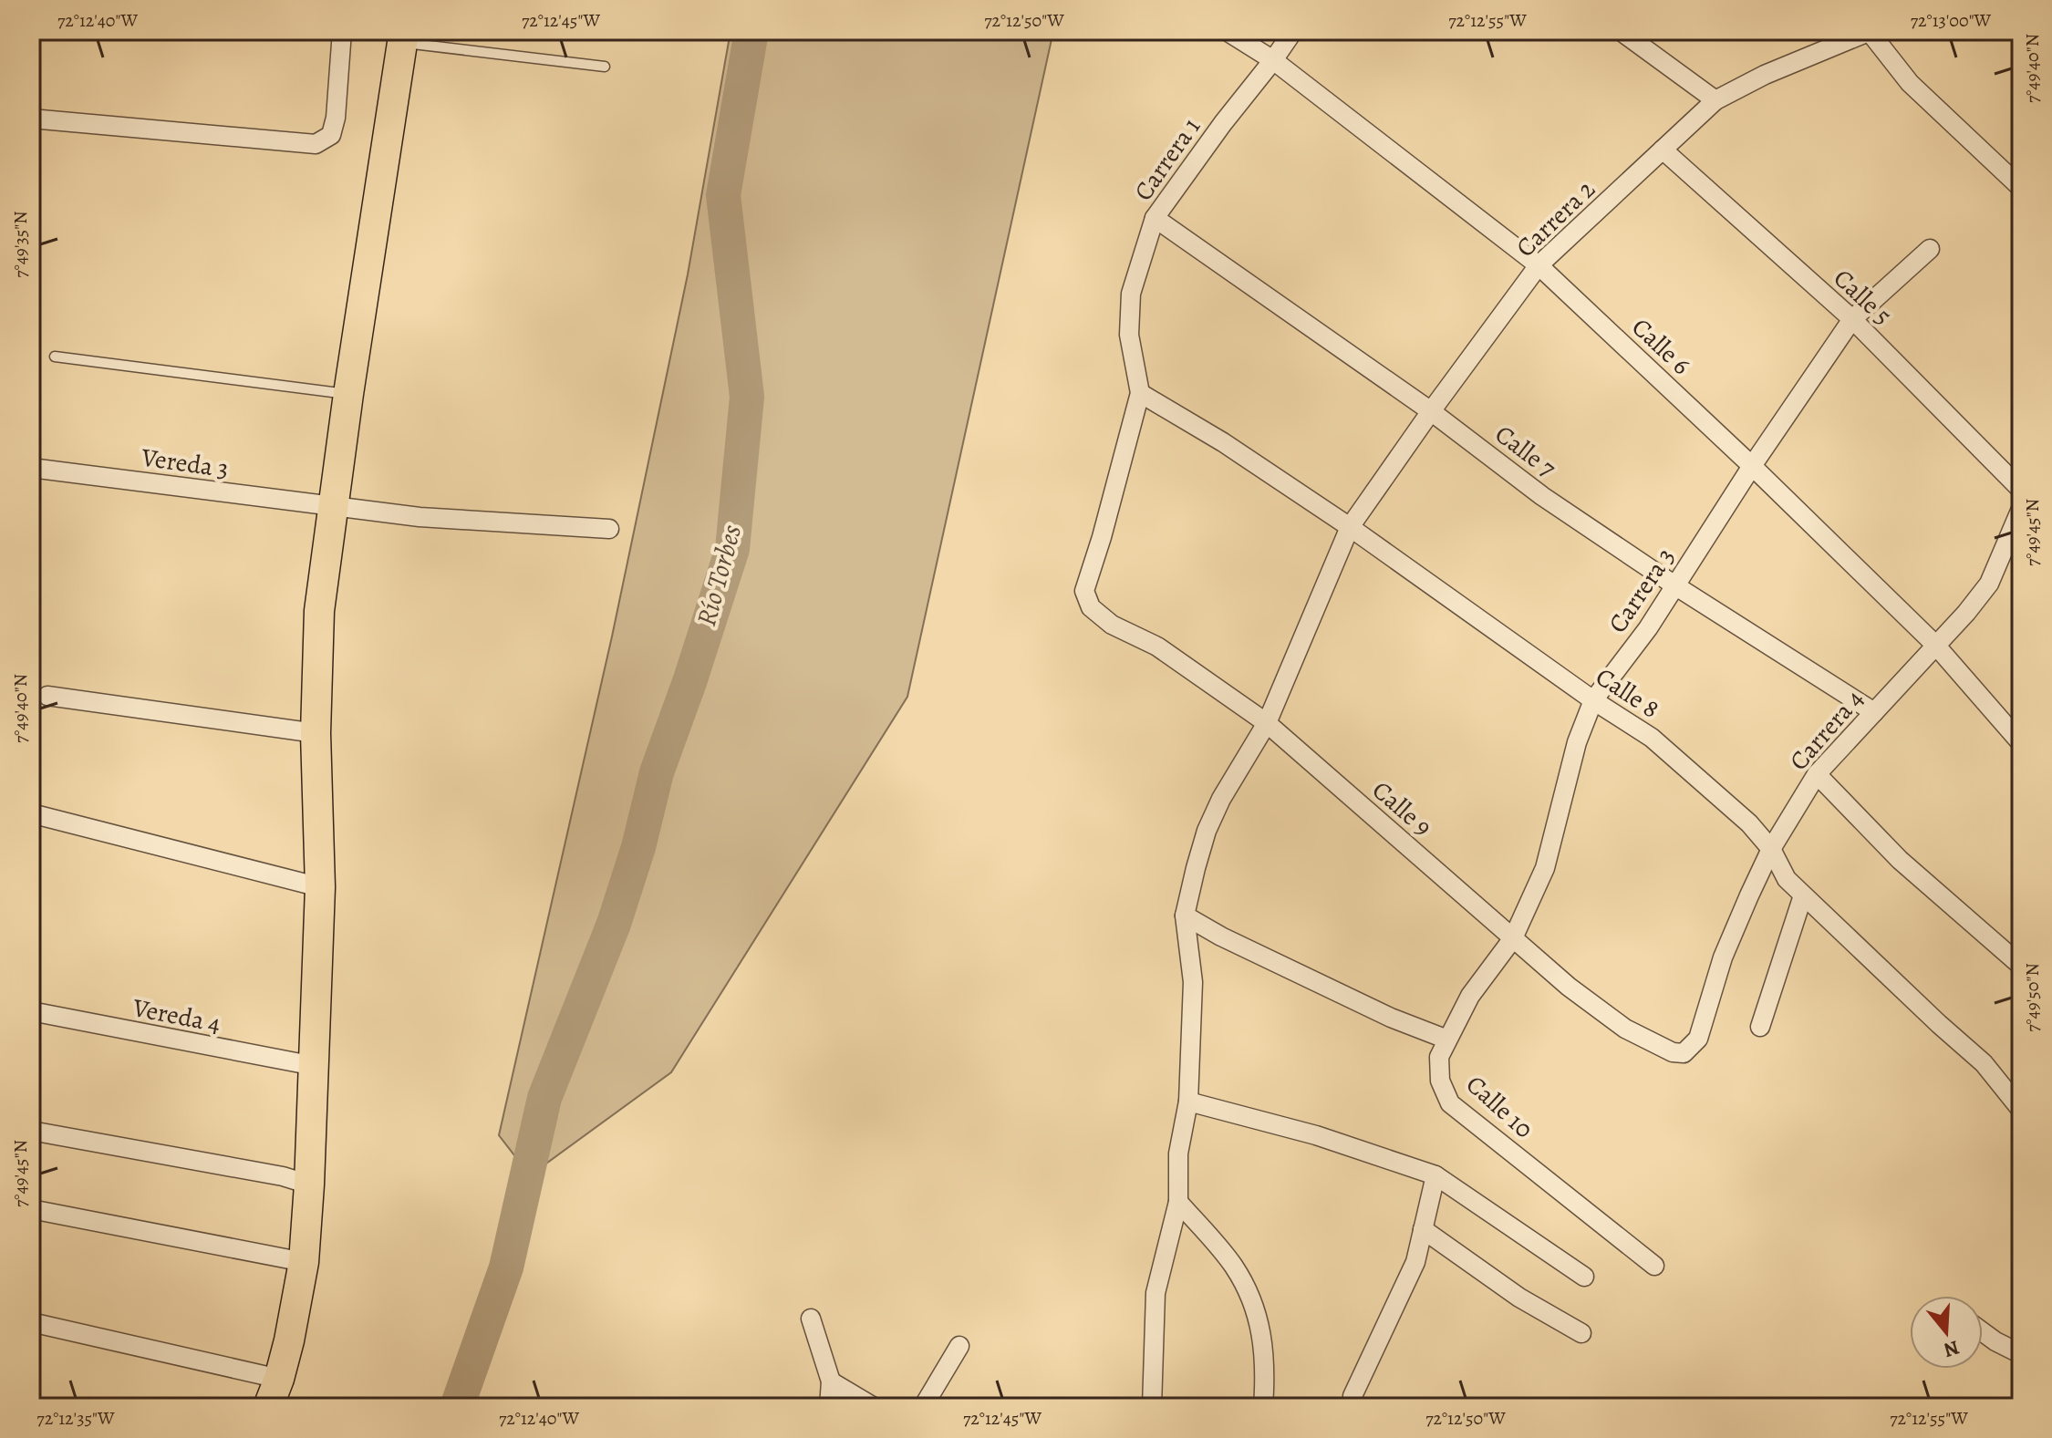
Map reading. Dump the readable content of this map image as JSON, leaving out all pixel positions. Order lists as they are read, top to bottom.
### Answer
{
  "streets": {
    "street": [
      "Carrera 1",
      "Carrera 2",
      "Calle 5",
      "Calle 6",
      "Calle 7",
      "Vereda 3",
      "Carrera 3",
      "Calle 8",
      "Carrera 4",
      "Calle 9",
      "Vereda 4",
      "Calle 10"
    ]
  },
  "crossings": [
    ["Carrera 1", "Calle 6"],
    ["Carrera 1", "Calle 7"],
    ["Carrera 1", "Calle 8"],
    ["Carrera 1", "Calle 9"],
    ["Carrera 2", "Calle 5"],
    ["Carrera 2", "Calle 6"],
    ["Carrera 2", "Calle 7"],
    ["Carrera 2", "Calle 8"],
    ["Carrera 2", "Calle 9"],
    ["Calle 5", "Carrera 3"],
    ["Calle 6", "Carrera 3"],
    ["Calle 6", "Carrera 4"],
    ["Calle 7", "Carrera 3"],
    ["Calle 7", "Carrera 4"],
    ["Carrera 3", "Calle 8"],
    ["Carrera 3", "Calle 9"],
    ["Carrera 3", "Calle 10"],
    ["Calle 8", "Carrera 4"],
    ["Carrera 4", "Calle 9"]
  ],
  "water": ["Río Torbes"],
  "north": "bottom",
  "coordinates": [
    "72°12'40\"W",
    "72°12'45\"W",
    "72°12'50\"W",
    "72°12'55\"W",
    "72°13'00\"W",
    "7°49'40\"N",
    "7°49'35\"N",
    "7°49'45\"N",
    "7°49'50\"N",
    "72°12'35\"W"
  ]
}
